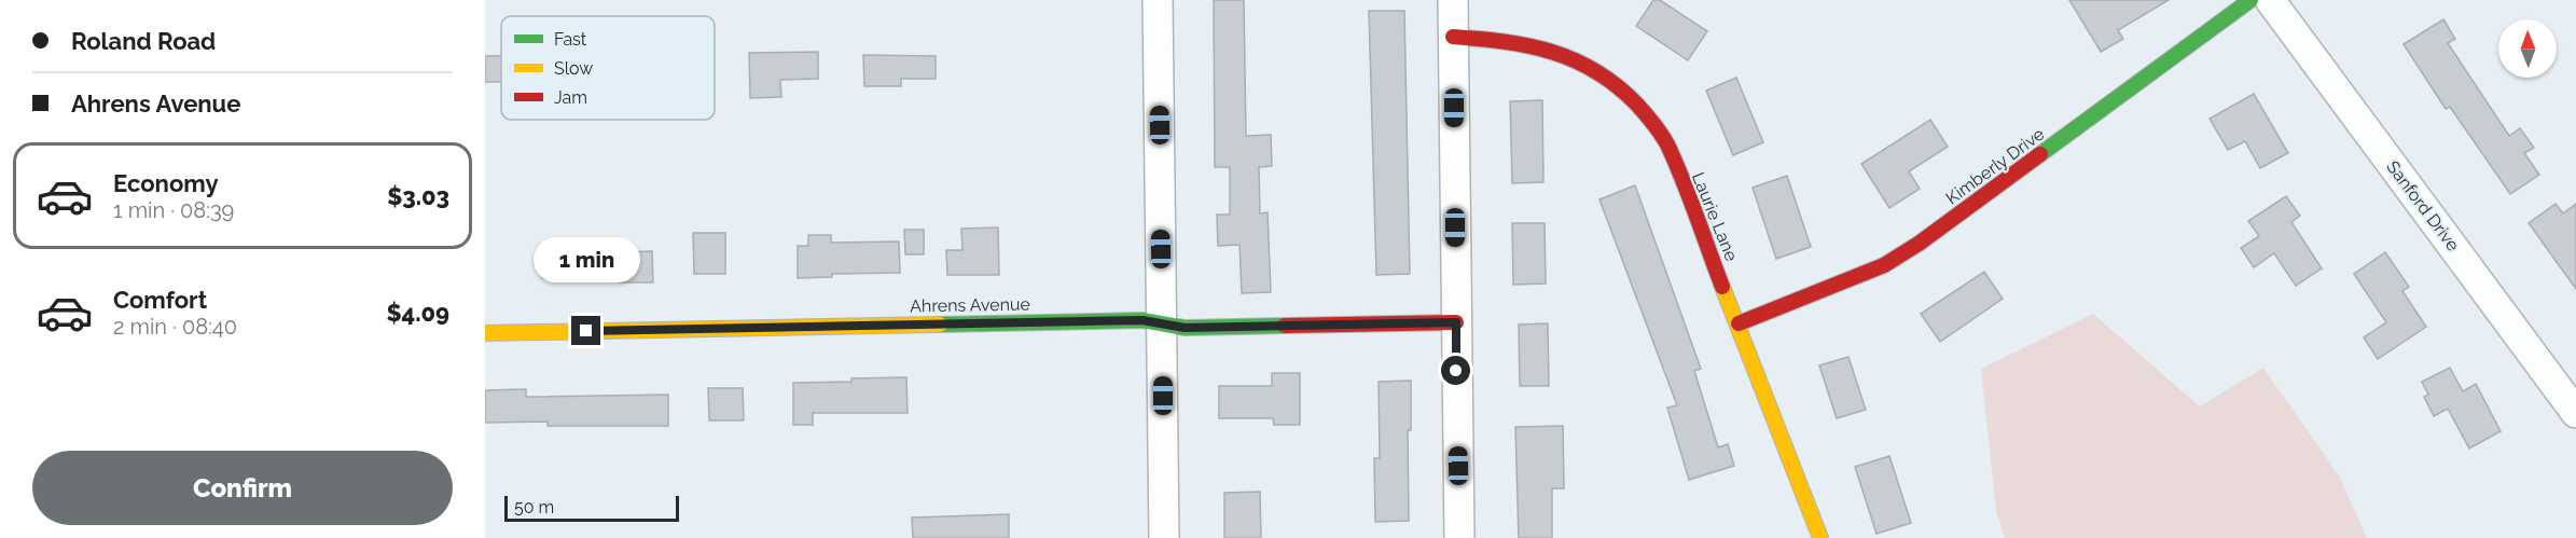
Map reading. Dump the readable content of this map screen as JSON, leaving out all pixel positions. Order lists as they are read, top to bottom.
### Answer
{
  "streets": {
    "street": [
      "Kimberly Drive",
      "Sanford Drive",
      "Laurie Lane",
      "Ahrens Avenue"
    ]
  },
  "crossings": [
    ["Kimberly Drive", "Laurie Lane"]
  ],
  "legend": ["Fast", "Slow", "Jam"],
  "scale_bar": "50 m",
  "north": "top",
  "page": {
    "banner": ["Roland Road", "Ahrens Avenue"],
    "list": [
      {
        "name": "Economy",
        "note": "1 min · 08:39",
        "value": "$3.03"
      },
      {
        "name": "Comfort",
        "note": "2 min · 08:40",
        "value": "$4.09"
      }
    ],
    "bubble": "1 min",
    "buttons": "Confirm",
    "scale": "50 m"
  }
}
